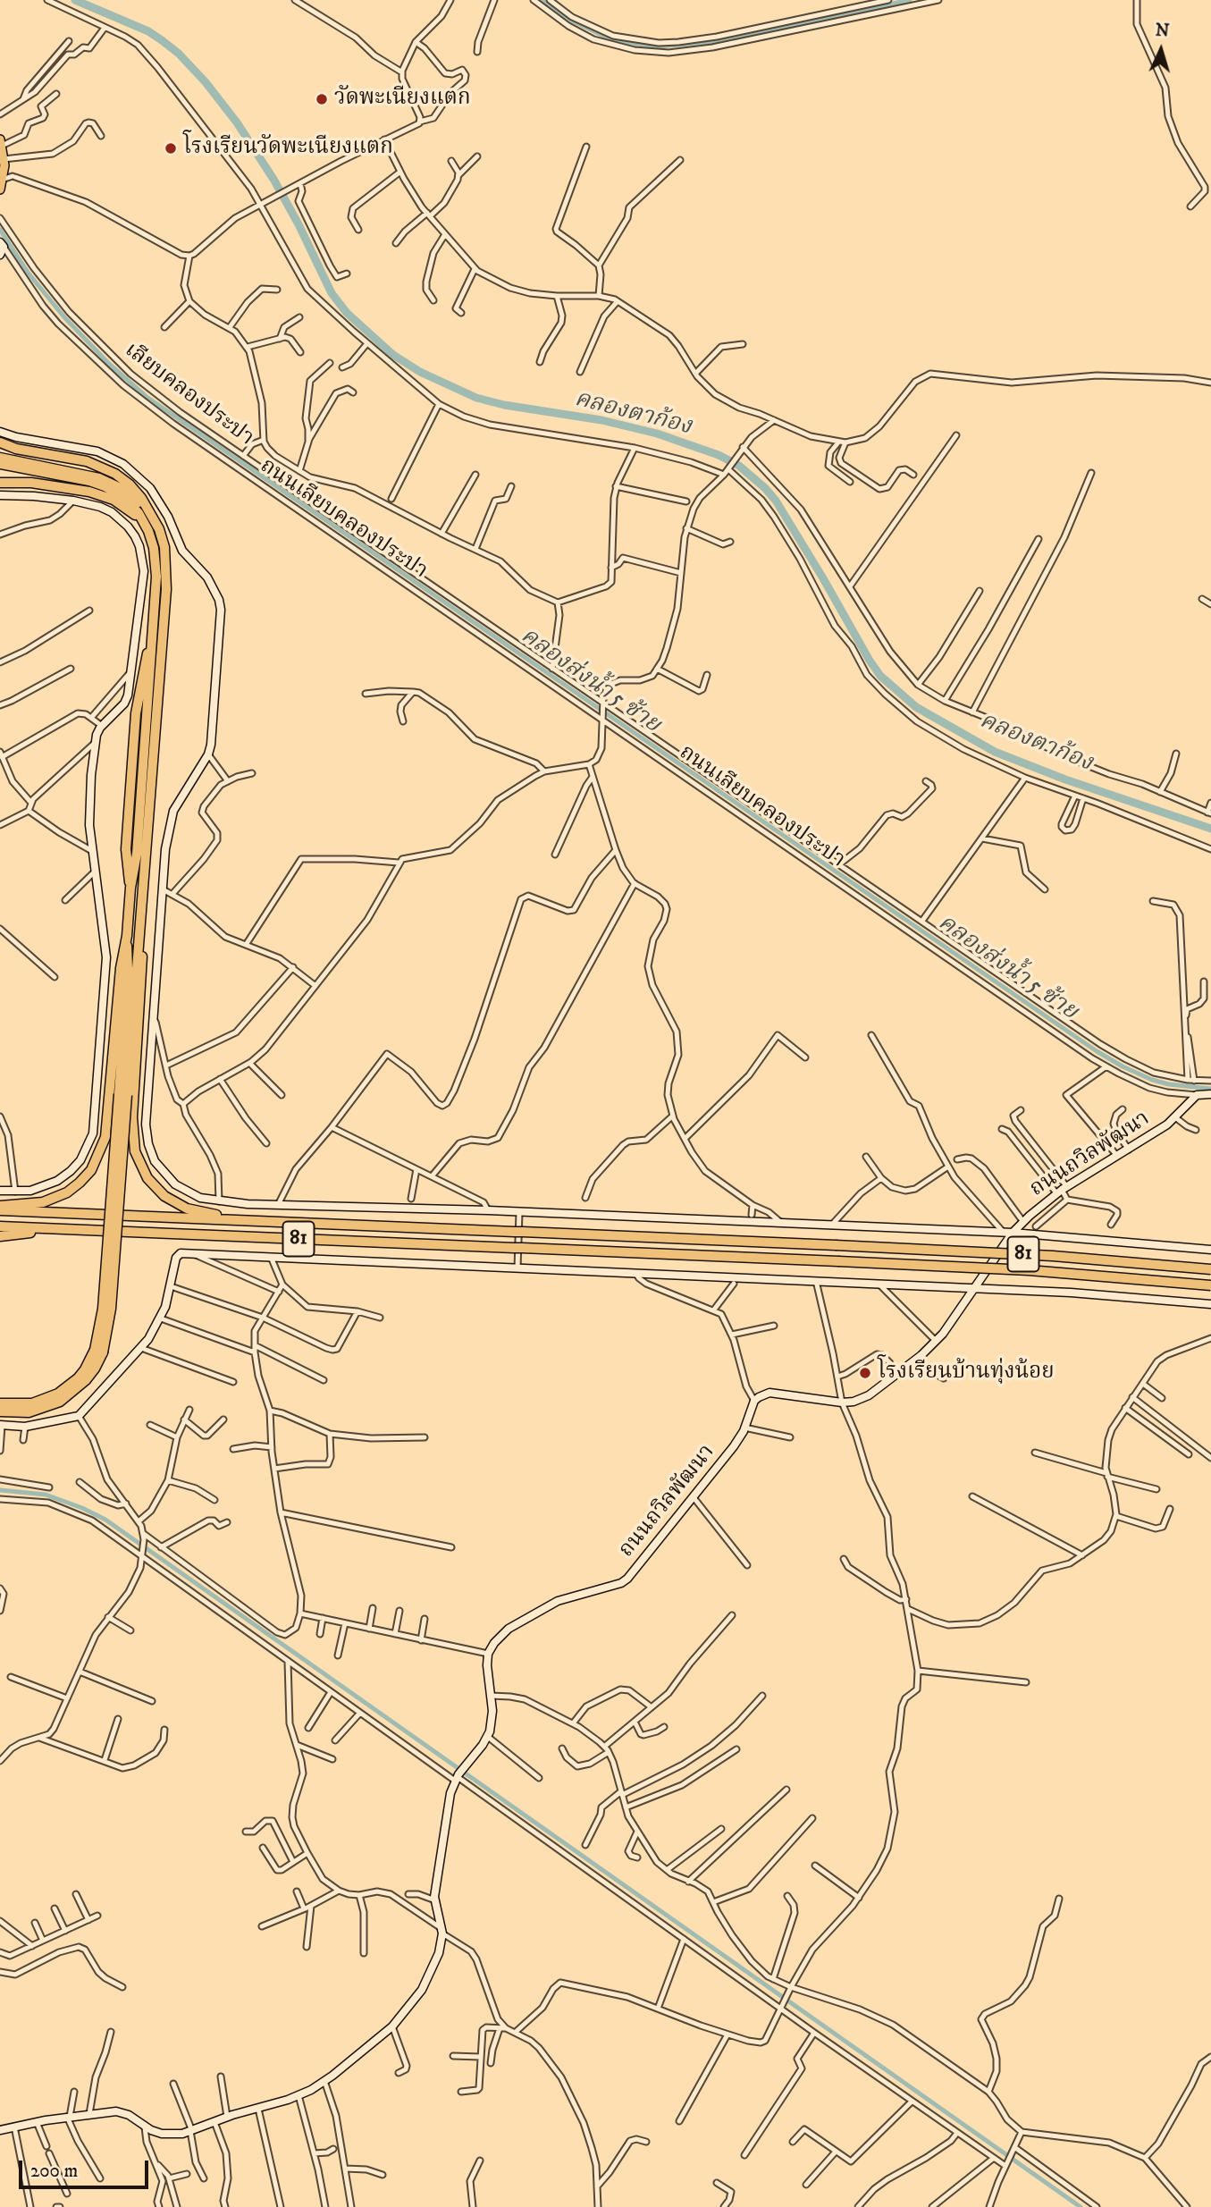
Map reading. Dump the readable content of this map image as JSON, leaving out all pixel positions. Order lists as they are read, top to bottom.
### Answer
{
  "streets": {
    "highway": ["81"],
    "main road": ["ถนนเลียบคลองประปา", "ถนนถวิลพัฒนา"],
    "street": ["เลียบคลองประปา"]
  },
  "crossings": [
    ["ถนนเลียบคลองประปา", "ถนนถวิลพัฒนา"]
  ],
  "water": ["คลองตาก้อง", "คลองส่งน้ำ 5 ซ้าย"],
  "places": ["วัดพะเนียงแตก", "โรงเรียนวัดพะเนียงแตก", "โรงเรียนบ้านทุ่งน้อย"],
  "scale_bar": "200 m",
  "north": "top"
}
